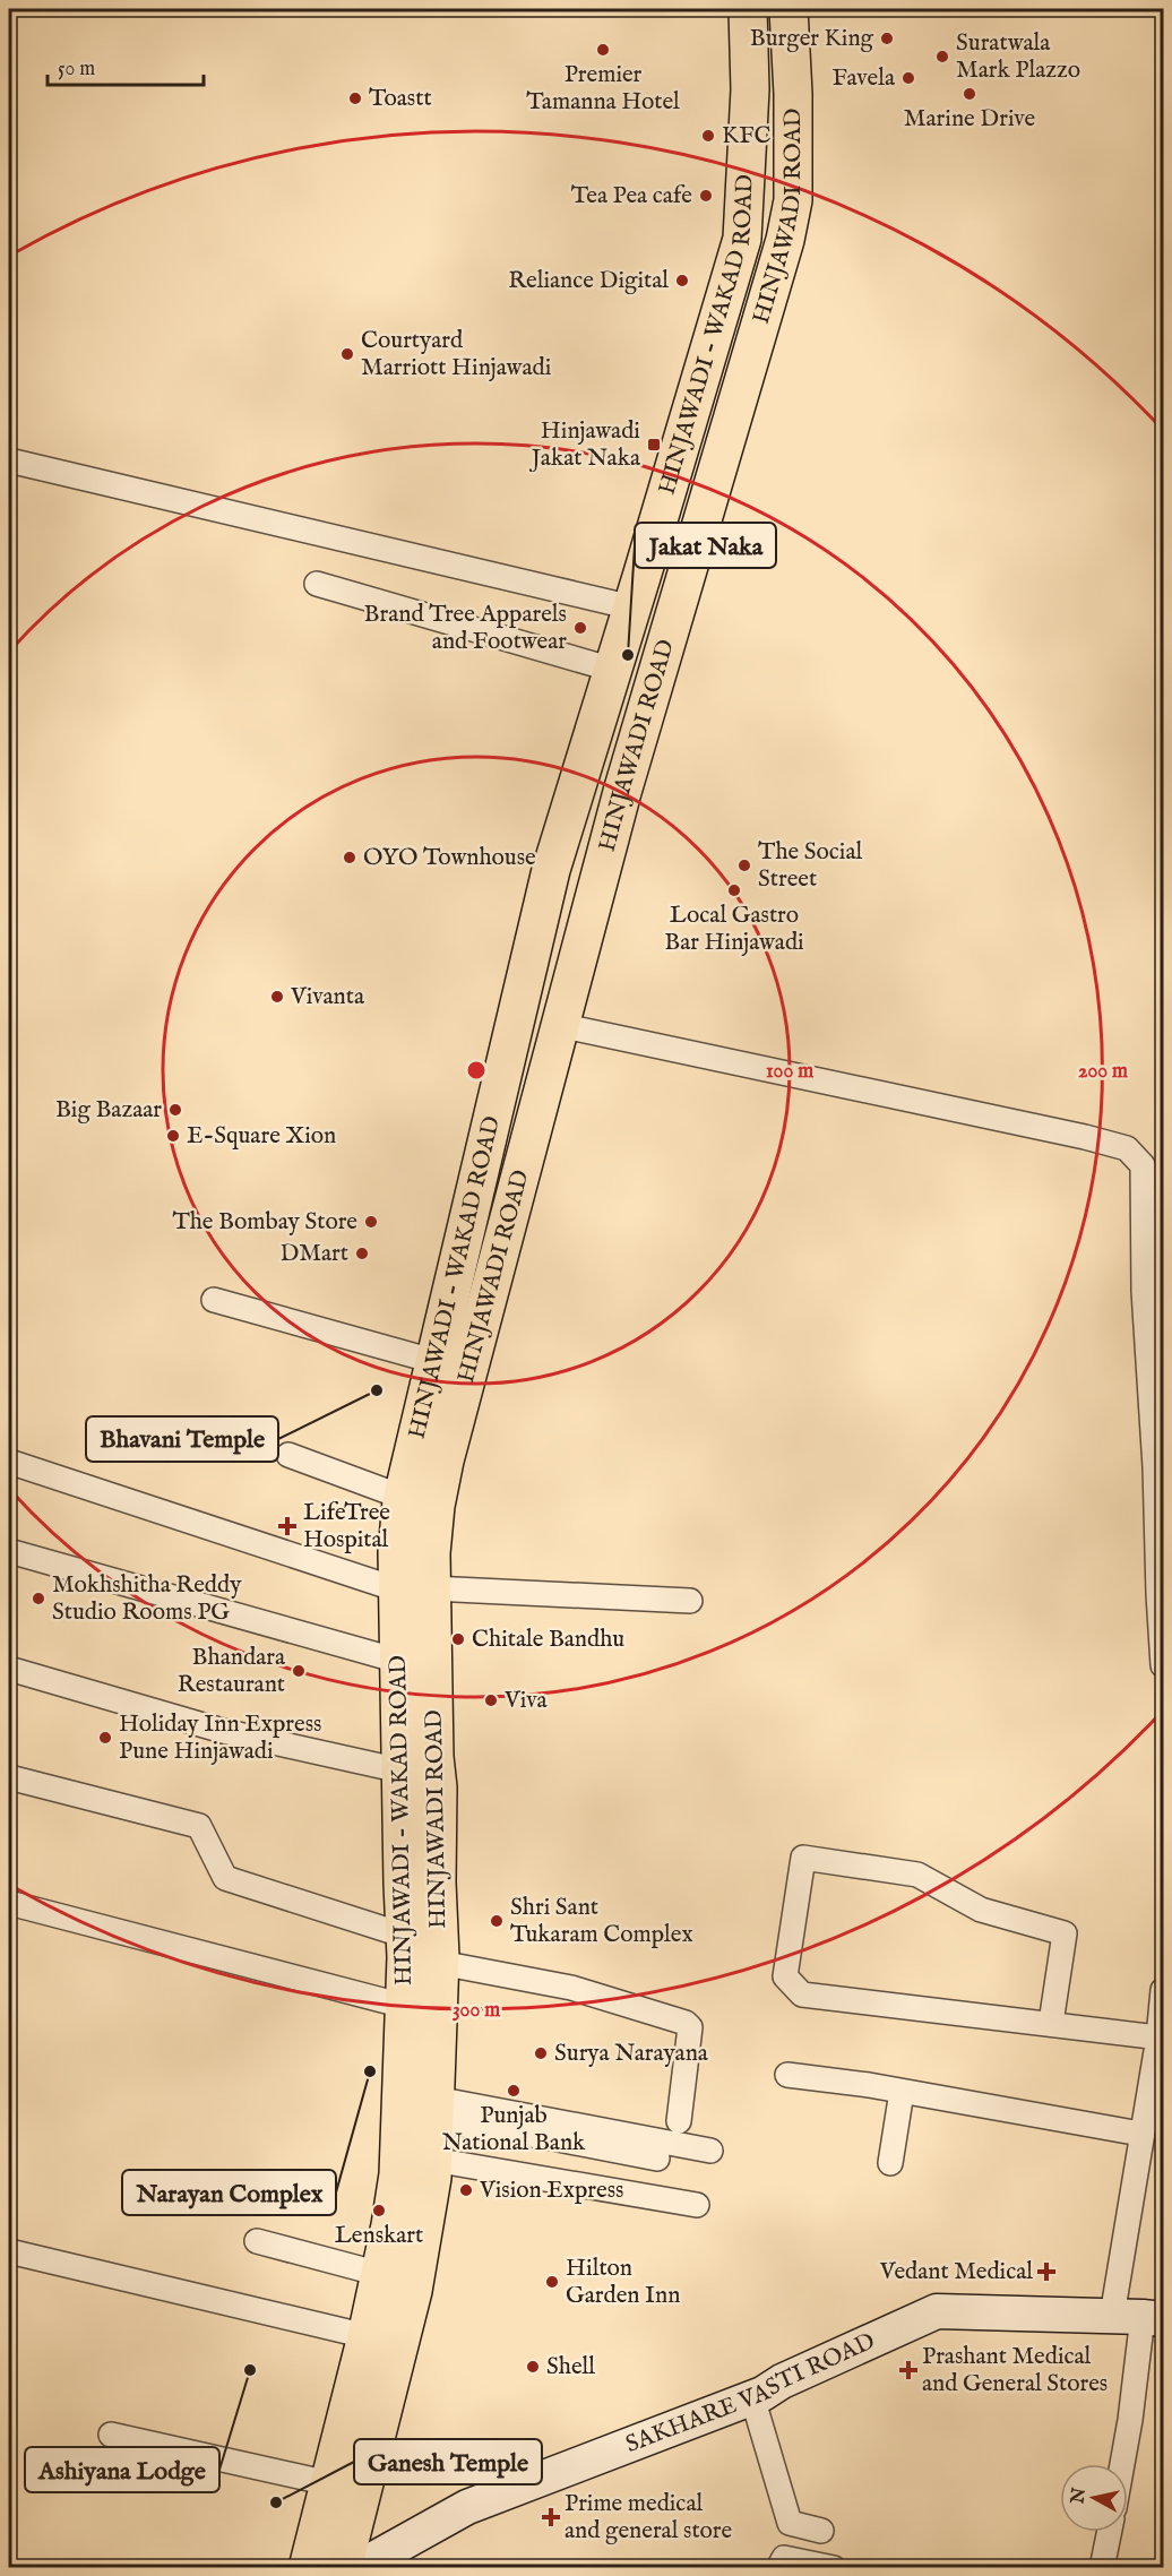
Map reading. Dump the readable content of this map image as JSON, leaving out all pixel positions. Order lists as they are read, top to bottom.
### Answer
{
  "streets": {
    "main road": ["HINJAWADI ROAD", "HINJAWADI - WAKAD ROAD"],
    "street": ["SAKHARE VASTI ROAD"]
  },
  "crossings": [
    ["HINJAWADI ROAD", "HINJAWADI - WAKAD ROAD"]
  ],
  "places": {
    "other": [
      "Burger King",
      "Premier Tamanna Hotel",
      "Suratwala Mark Plazzo",
      "Favela",
      "Marine Drive",
      "Toastt",
      "KFC",
      "Tea Pea cafe",
      "Reliance Digital",
      "Courtyard Marriott Hinjawadi",
      "Brand Tree Apparels and Footwear",
      "Jakat Naka",
      "OYO Townhouse",
      "The Social Street",
      "Local Gastro Bar Hinjawadi",
      "Vivanta",
      "Big Bazaar",
      "E-Square Xion",
      "The Bombay Store",
      "DMart",
      "Bhavani Temple",
      "Mokhshitha Reddy Studio Rooms PG",
      "Chitale Bandhu",
      "Bhandara Restaurant",
      "Viva",
      "Holiday Inn Express Pune Hinjawadi",
      "Shri Sant Tukaram Complex",
      "Surya Narayana",
      "Narayan Complex",
      "Punjab National Bank",
      "Vision Express",
      "Lenskart",
      "Hilton Garden Inn",
      "Shell",
      "Ashiyana Lodge",
      "Ganesh Temple"
    ],
    "transit": ["Hinjawadi Jakat Naka"],
    "health": [
      "LifeTree Hospital",
      "Vedant Medical",
      "Prashant Medical and General Stores",
      "Prime medical and general store"
    ]
  },
  "scale_bar": "50 m",
  "north": "left",
  "rings": ["100 m", "200 m", "300 m"]
}
